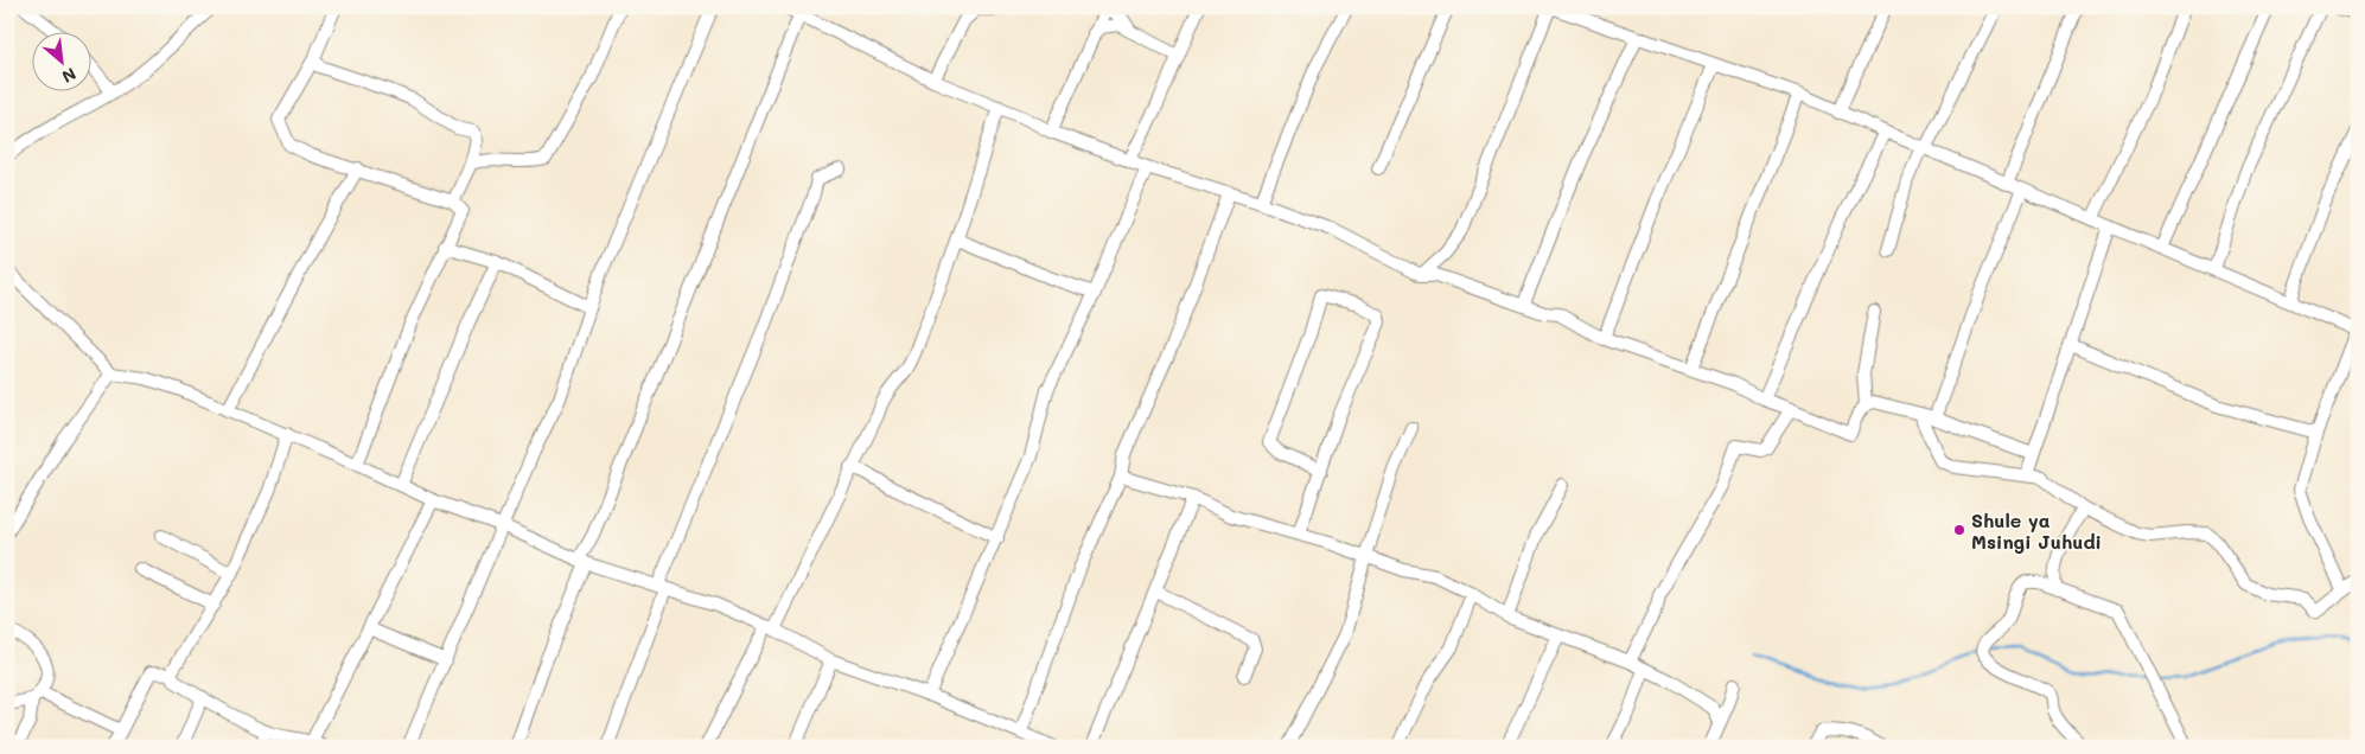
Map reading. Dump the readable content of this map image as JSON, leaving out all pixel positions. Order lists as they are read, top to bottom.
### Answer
{
  "places": ["Shule ya Msingi Juhudi"],
  "north": "bottom right"
}
